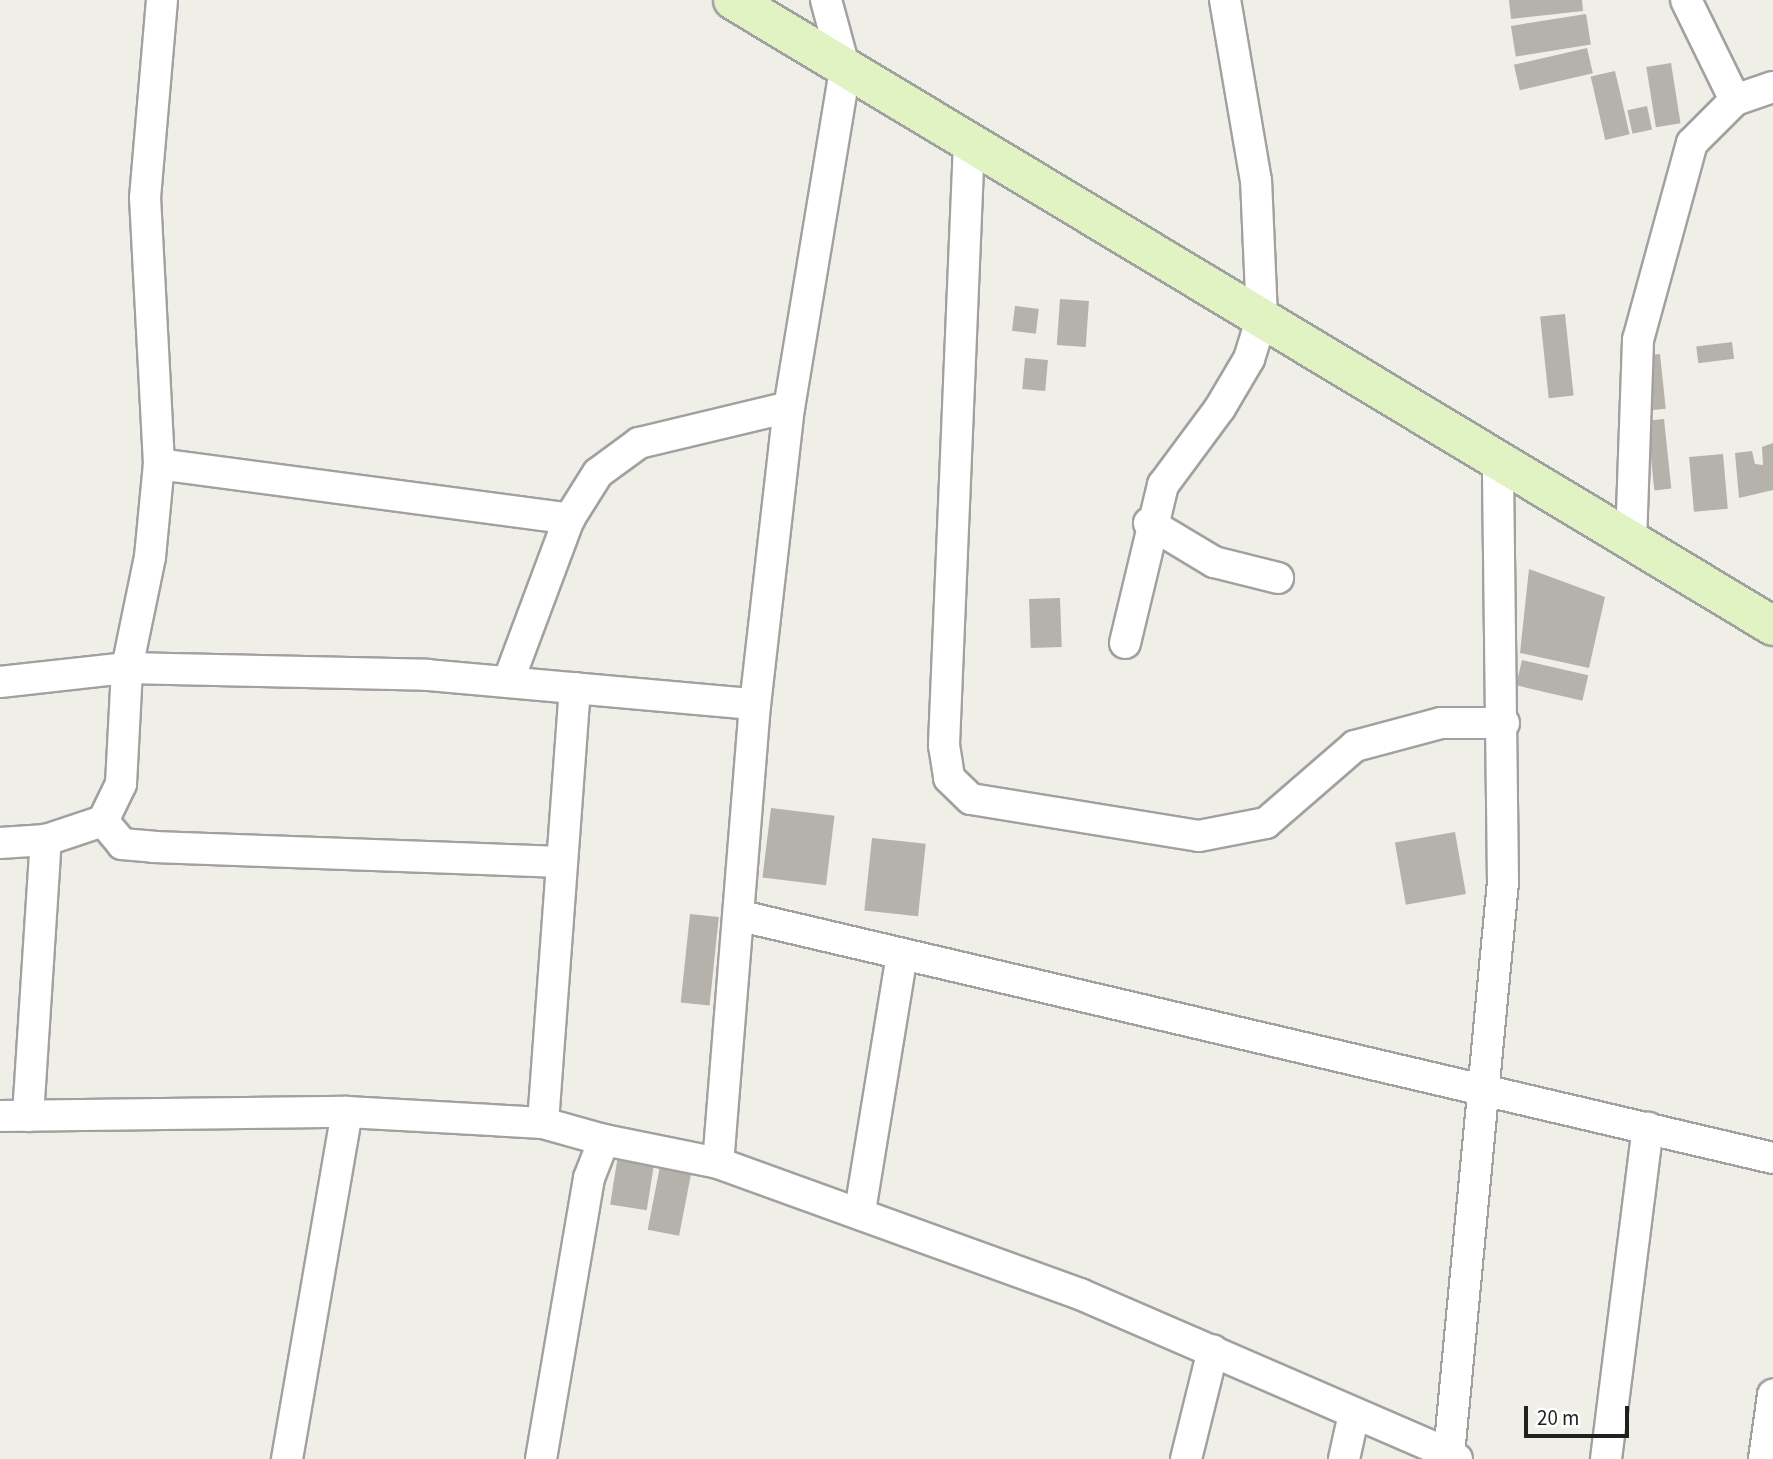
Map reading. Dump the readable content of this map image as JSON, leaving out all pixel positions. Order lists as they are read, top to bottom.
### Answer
{
  "scale_bar": "20 m"
}
